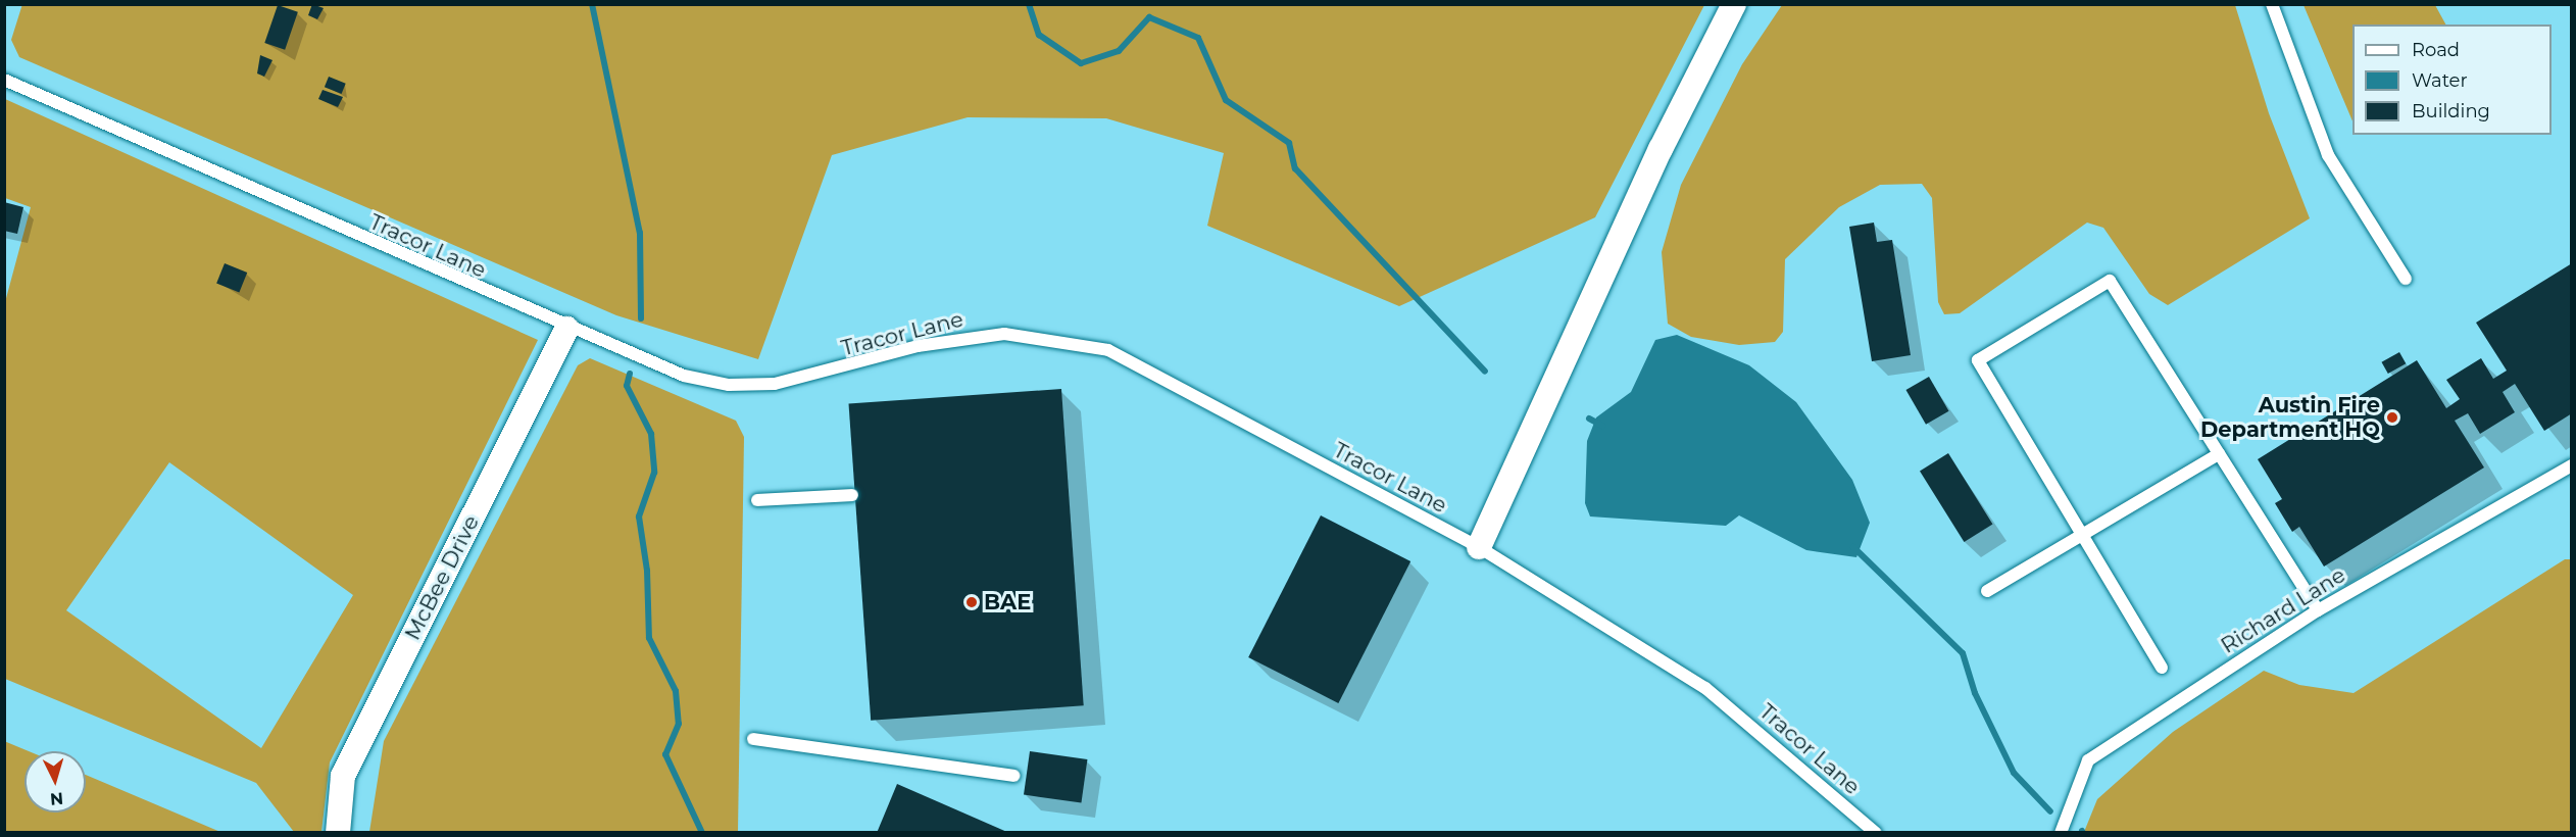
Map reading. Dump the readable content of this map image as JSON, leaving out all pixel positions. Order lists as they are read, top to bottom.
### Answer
{
  "streets": {
    "street": ["McBee Drive"],
    "lane": ["Tracor Lane", "Richard Lane"]
  },
  "crossings": [
    ["Tracor Lane", "McBee Drive"]
  ],
  "places": ["Austin Fire Department HQ", "BAE"],
  "legend": ["Road", "Water", "Building"],
  "north": "bottom"
}
